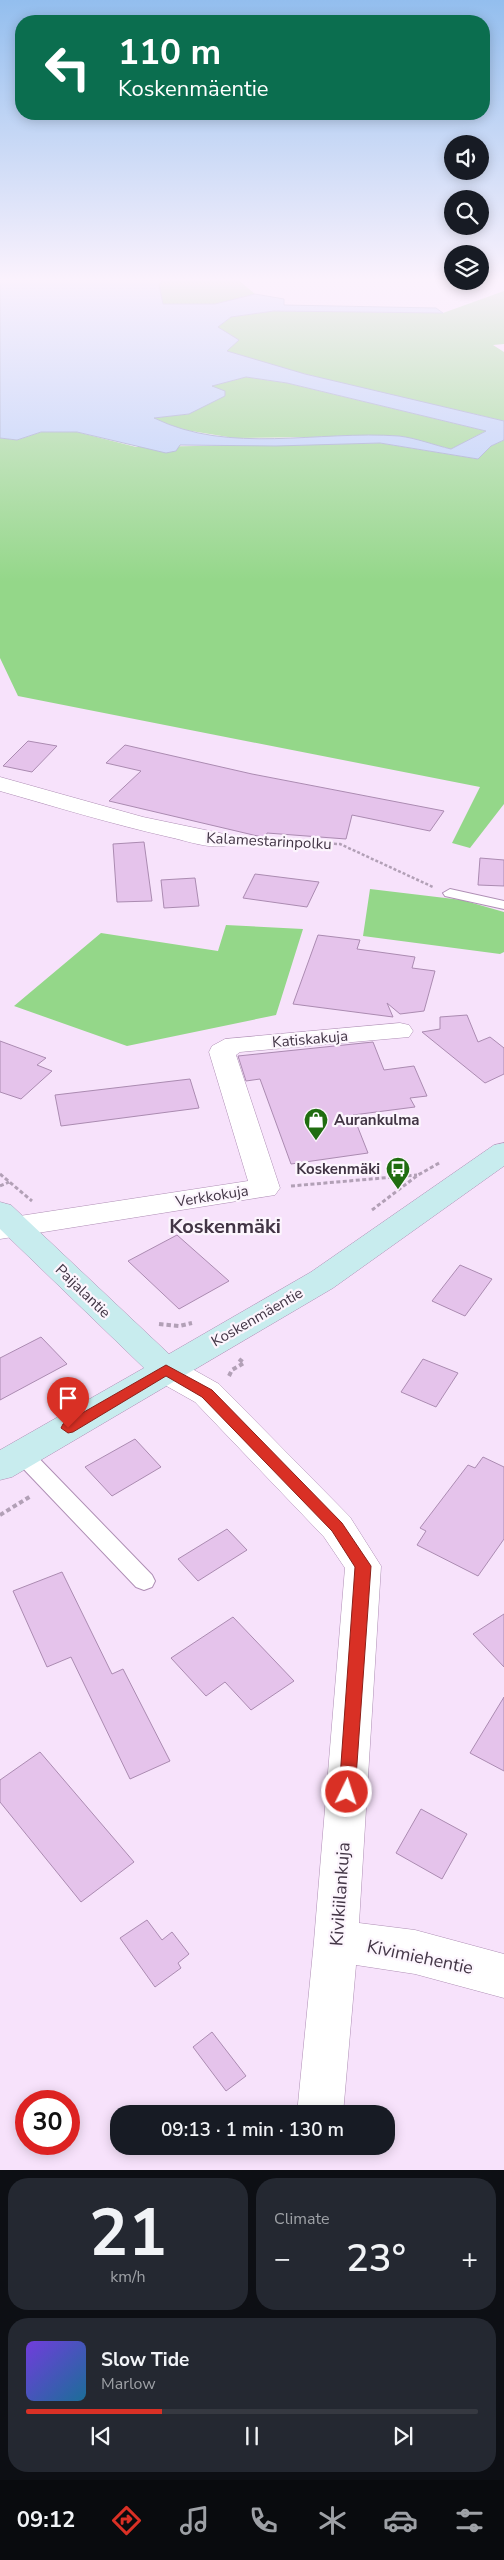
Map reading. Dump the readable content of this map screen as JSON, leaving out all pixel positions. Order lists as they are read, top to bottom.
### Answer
{
  "streets": {
    "street": [
      "Kalamestarinpolku",
      "Katiskakuja",
      "Verkkokuja",
      "Paijalantie",
      "Koskenmäentie",
      "Kivikiilankuja",
      "Kivimiehentie"
    ]
  },
  "crossings": [
    ["Katiskakuja", "Verkkokuja"],
    ["Verkkokuja", "Paijalantie"],
    ["Paijalantie", "Koskenmäentie"],
    ["Paijalantie", "Kivikiilankuja"],
    ["Koskenmäentie", "Kivikiilankuja"],
    ["Kivikiilankuja", "Kivimiehentie"]
  ],
  "districts": ["Koskenmäki"],
  "places": {
    "shop": ["Aurankulma"],
    "bus stop": ["Koskenmäki"]
  },
  "page": {
    "turn": ["110 m", "Koskenmäentie"],
    "limit": "30",
    "trip": "09:13 · 1 min · 130 m",
    "tile": [
      ["21", "km/h"],
      "Climate"
    ],
    "heat": ["−", "23°", "+"],
    "song": ["Slow Tide", "Marlow"],
    "tabs": "09:12"
  }
}
